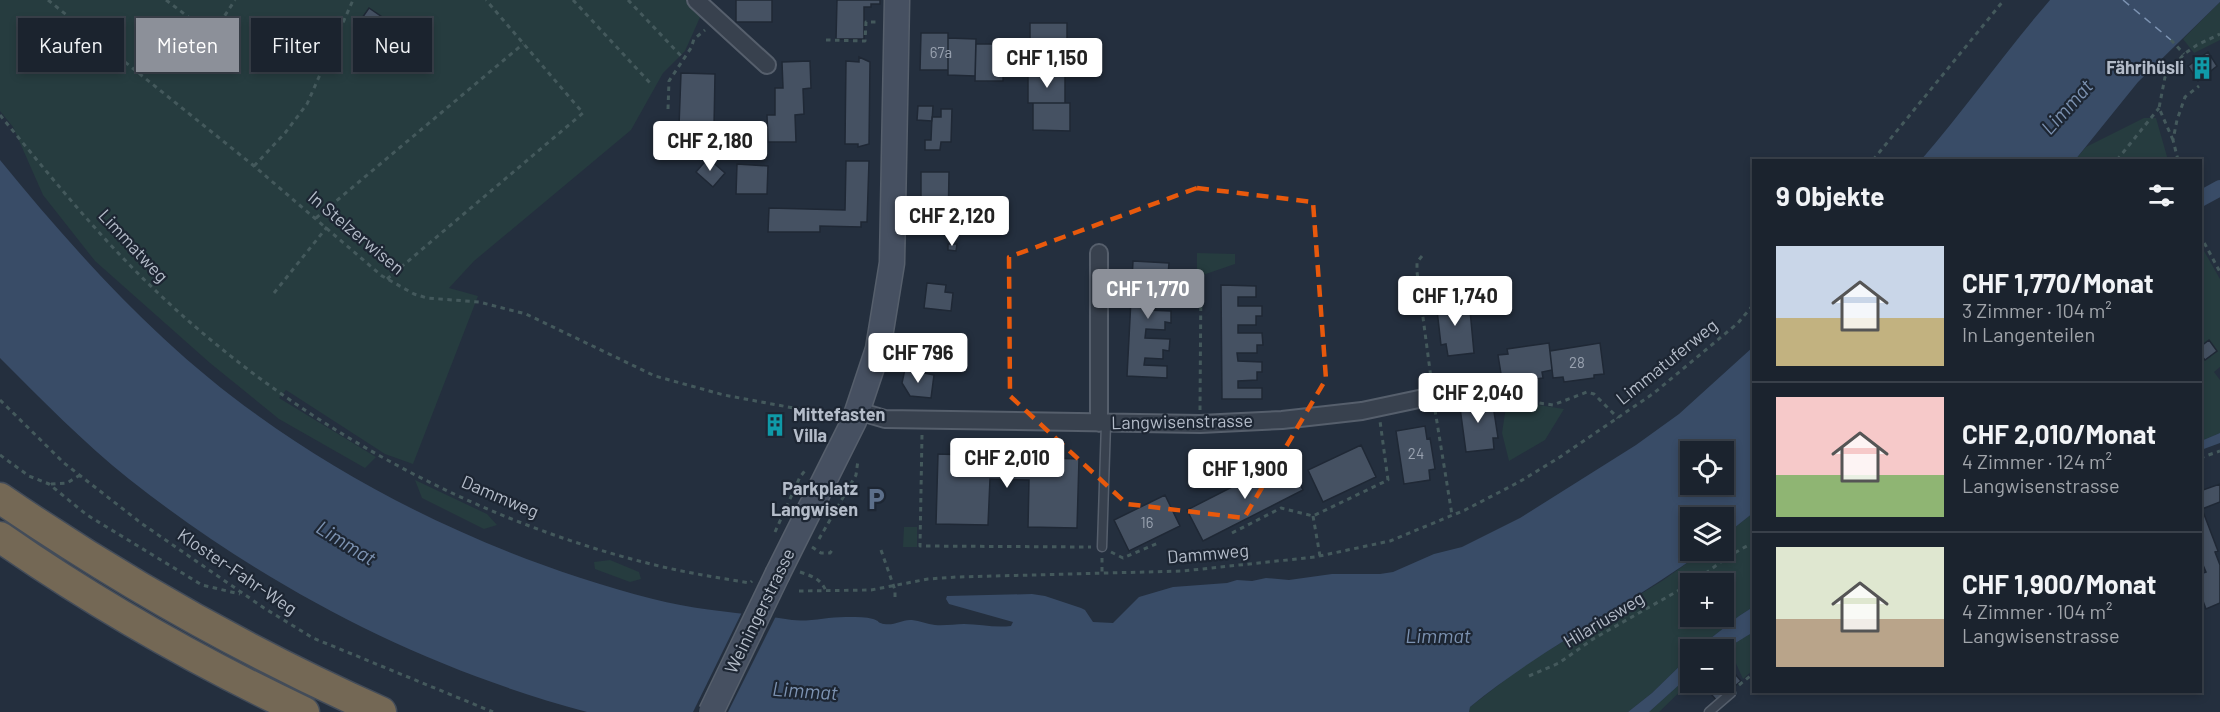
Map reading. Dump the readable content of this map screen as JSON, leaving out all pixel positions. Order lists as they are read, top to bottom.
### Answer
{
  "streets": {
    "main road": ["Weiningerstrasse"],
    "street": ["Langwisenstrasse"],
    "path": [
      "In Stelzerwisen",
      "Limmatweg",
      "Limmatuferweg",
      "Dammweg",
      "Kloster-Fahr-Weg",
      "Hilariusweg"
    ]
  },
  "crossings": [
    ["In Stelzerwisen", "Langwisenstrasse"],
    ["In Stelzerwisen", "Weiningerstrasse"],
    ["Limmatweg", "Dammweg"],
    ["Limmatuferweg", "Dammweg"],
    ["Langwisenstrasse", "Weiningerstrasse"]
  ],
  "water": ["Limmat"],
  "places": {
    "building": ["Fährihüsli", "Mittefasten Villa"],
    "parking": ["Parkplatz Langwisen"]
  },
  "house_numbers": [
    "67a",
    "28",
    "24",
    "16"
  ],
  "page": {
    "chip": [
      "Kaufen",
      "Mieten",
      "Filter",
      "Neu"
    ],
    "price": [
      "CHF 1,150",
      "CHF 2,180",
      "CHF 2,120",
      "CHF 1,770",
      "CHF 1,740",
      "CHF 796",
      "CHF 2,040",
      "CHF 2,010",
      "CHF 1,900"
    ],
    "heading": "9 Objekte",
    "list": [
      {
        "name": "CHF 1,770/Monat",
        "note": "3 Zimmer · 104 m² · In Langenteilen"
      },
      {
        "name": "CHF 2,010/Monat",
        "note": "4 Zimmer · 124 m² · Langwisenstrasse"
      },
      {
        "name": "CHF 1,900/Monat",
        "note": "4 Zimmer · 104 m² · Langwisenstrasse"
      }
    ],
    "map_buttons": ["+", "−"]
  }
}
